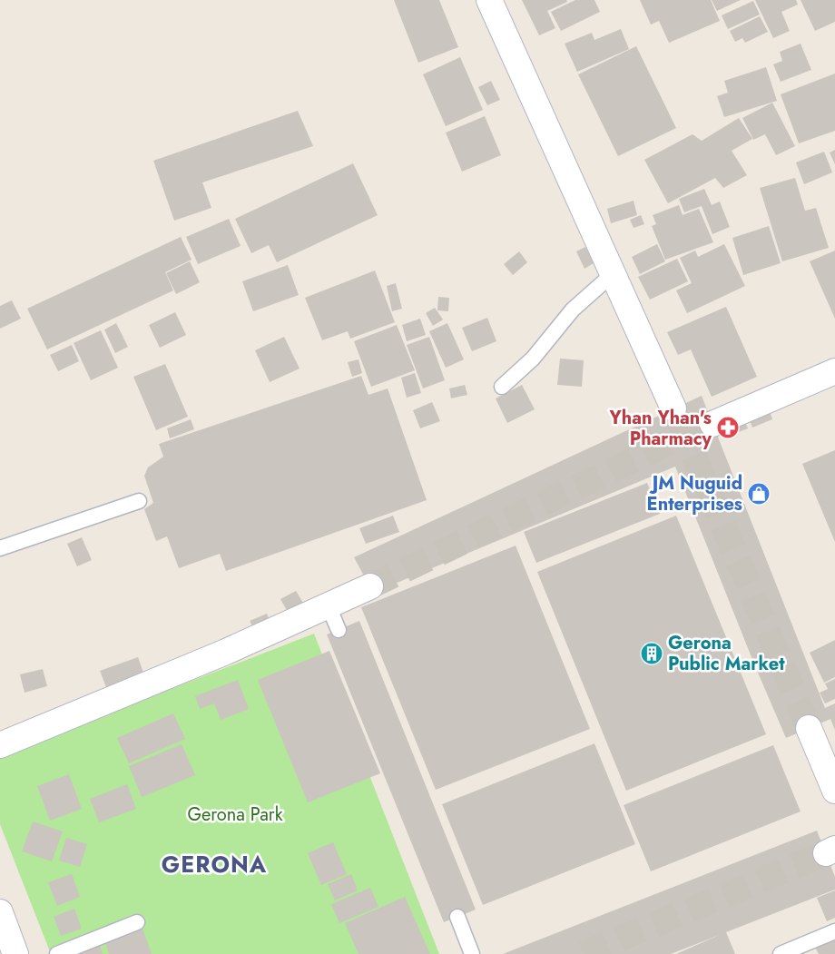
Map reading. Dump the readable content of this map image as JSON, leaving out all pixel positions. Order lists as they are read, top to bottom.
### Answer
{
  "districts": ["GERONA"],
  "parks": ["Gerona Park"],
  "places": {
    "pharmacy": ["Yhan Yhan's Pharmacy"],
    "shop": ["JM Nuguid Enterprises"],
    "building": ["Gerona Public Market"]
  }
}
